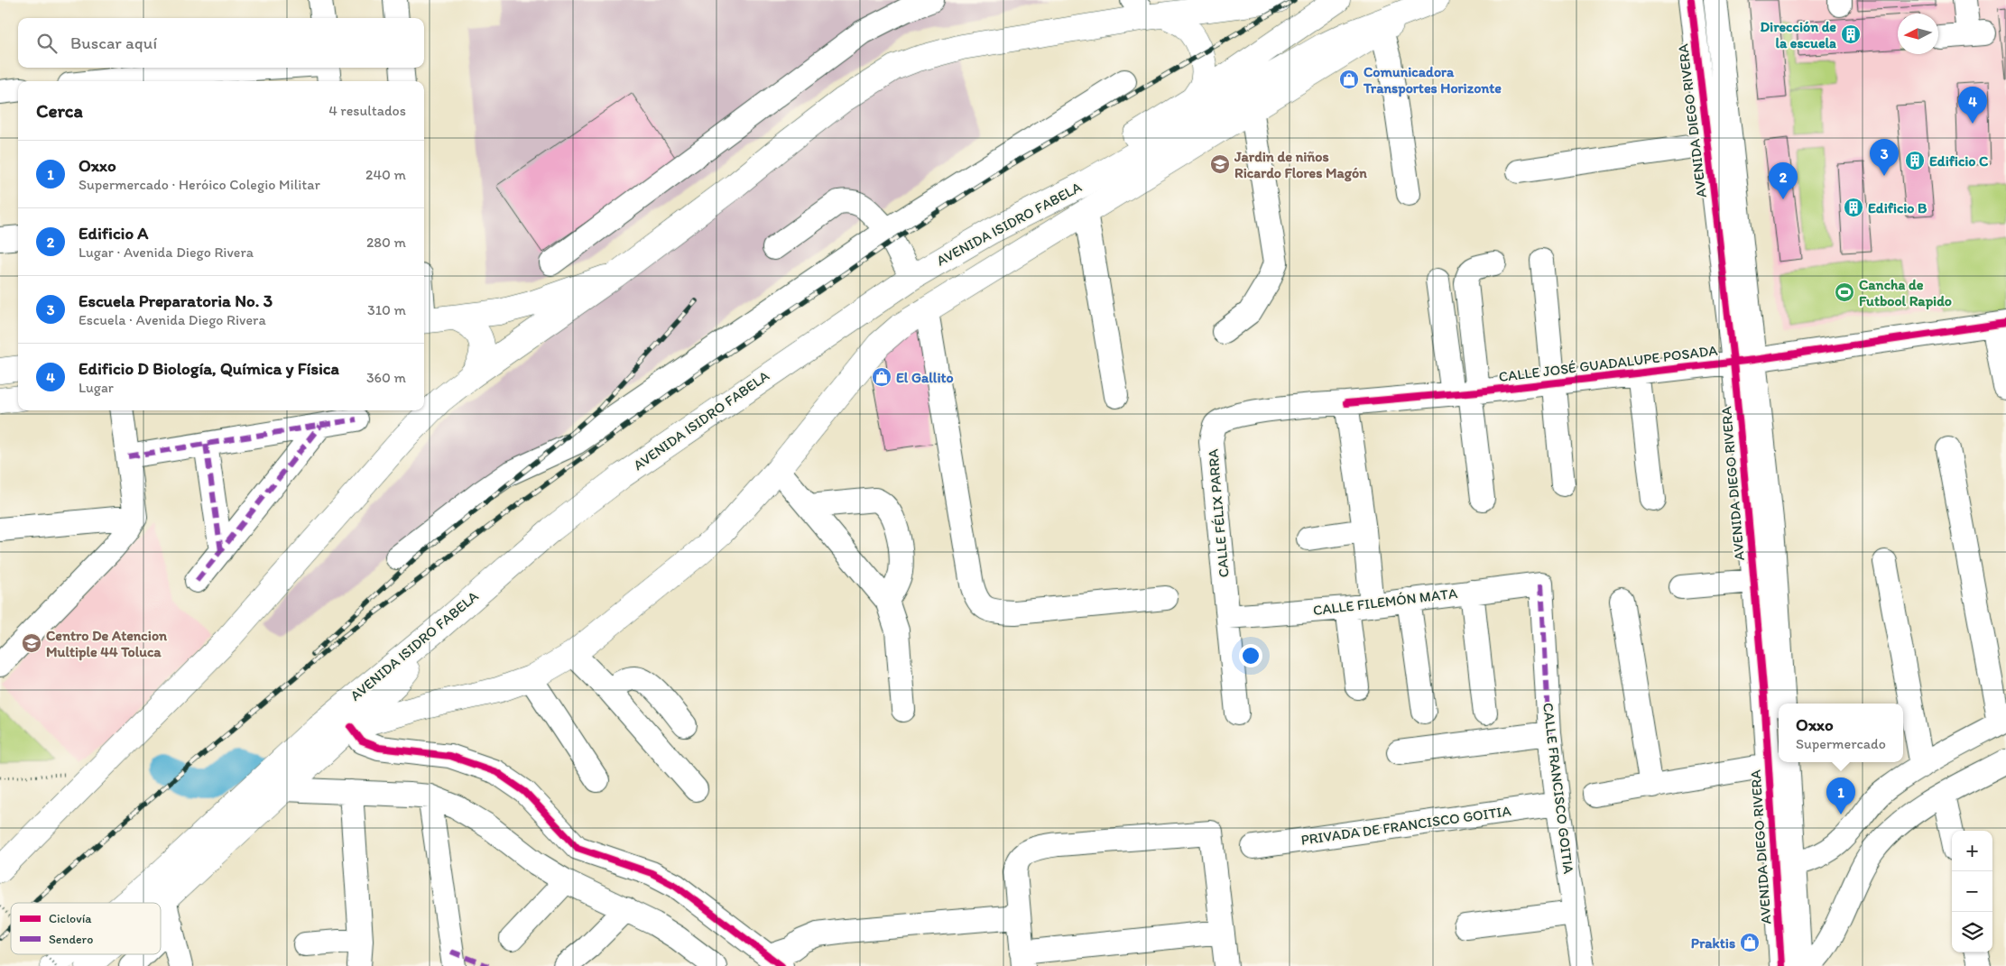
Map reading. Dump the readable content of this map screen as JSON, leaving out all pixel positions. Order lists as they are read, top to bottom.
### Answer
{
  "streets": {
    "main road": ["AVENIDA ISIDRO FABELA"],
    "street": [
      "AVENIDA DIEGO RIVERA",
      "CALLE JOSÉ GUADALUPE POSADA",
      "CALLE FÉLIX PARRA",
      "CALLE FILEMÓN MATA",
      "CALLE FRANCISCO GOITIA",
      "PRIVADA DE FRANCISCO GOITIA"
    ]
  },
  "crossings": [
    ["AVENIDA DIEGO RIVERA", "CALLE JOSÉ GUADALUPE POSADA"],
    ["CALLE JOSÉ GUADALUPE POSADA", "CALLE FÉLIX PARRA"],
    ["CALLE FÉLIX PARRA", "CALLE FILEMÓN MATA"],
    ["CALLE FILEMÓN MATA", "CALLE FRANCISCO GOITIA"],
    ["CALLE FRANCISCO GOITIA", "PRIVADA DE FRANCISCO GOITIA"]
  ],
  "places": {
    "building": ["Dirección de la escuela", "Edificio C", "Edificio B"],
    "shop": ["Comunicadora Transportes Horizonte", "El Gallito", "Praktis"],
    "school or university": ["Jardin de niños Ricardo Flores Magón", "Centro De Atencion Multiple 44 Toluca"],
    "sports": ["Cancha de Futbool Rapido"]
  },
  "legend": ["Ciclovía", "Sendero"],
  "north": "left",
  "page": {
    "search": "Buscar aquí",
    "heading": ["Cerca", "4 resultados"],
    "pins": [
      "4",
      "3",
      "2",
      "1"
    ],
    "list": [
      {
        "mark": "1",
        "name": "Oxxo",
        "note": "Supermercado · Heróico Colegio Militar",
        "value": "240 m"
      },
      {
        "mark": "2",
        "name": "Edificio A",
        "note": "Lugar · Avenida Diego Rivera",
        "value": "280 m"
      },
      {
        "mark": "3",
        "name": "Escuela Preparatoria No. 3",
        "note": "Escuela · Avenida Diego Rivera",
        "value": "310 m"
      },
      {
        "mark": "4",
        "name": "Edificio D Biología, Química y Física",
        "note": "Lugar",
        "value": "360 m"
      }
    ],
    "popup": ["Oxxo", "Supermercado"],
    "map_buttons": ["+", "−"]
  }
}
